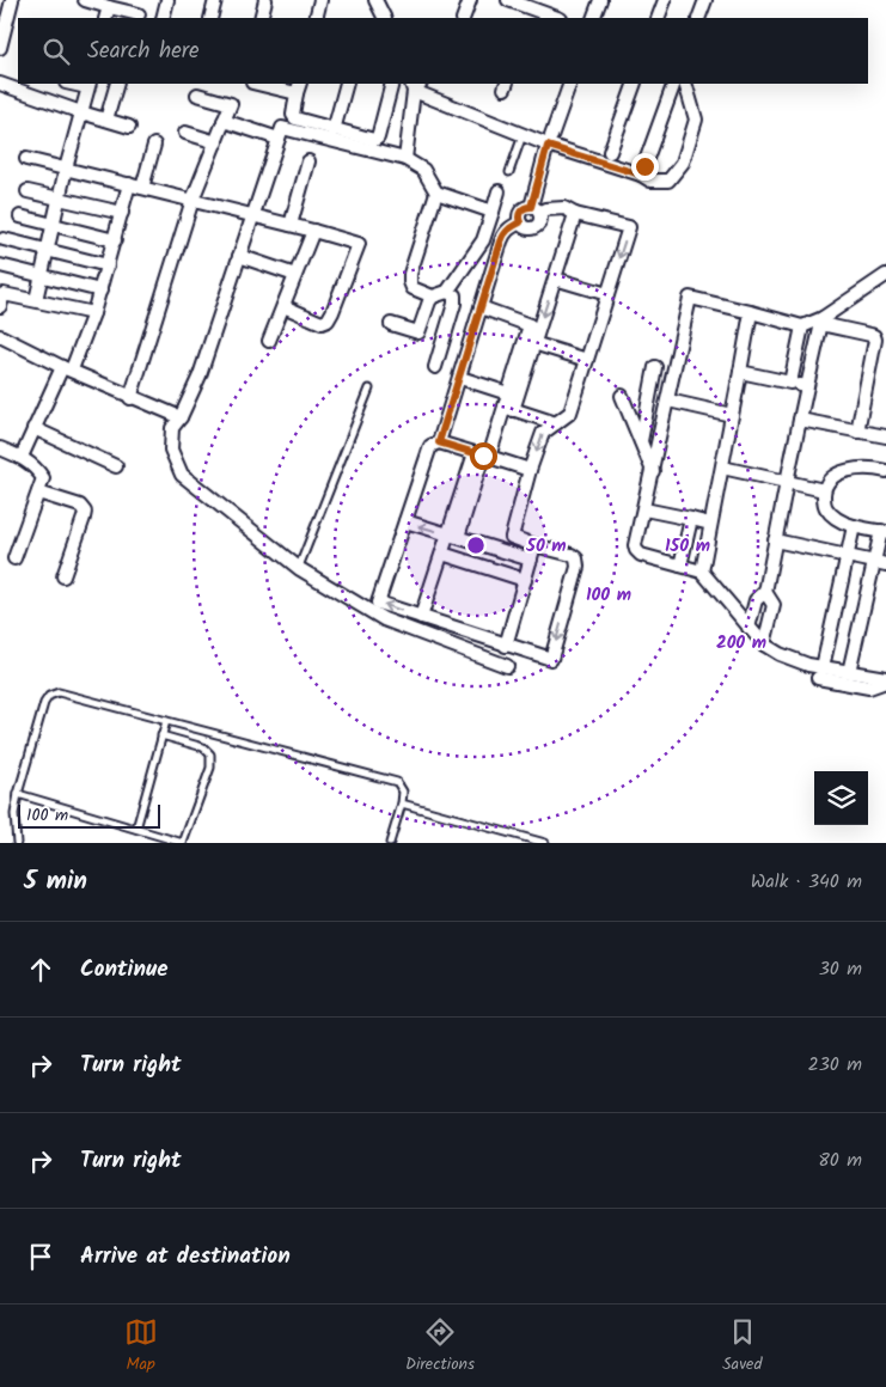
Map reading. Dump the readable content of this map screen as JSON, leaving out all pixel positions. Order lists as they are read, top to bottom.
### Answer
{
  "scale_bar": "100 m",
  "page": {
    "search": "Search here",
    "scale": "100 m",
    "heading": ["5 min", "Walk · 340 m"],
    "list": [
      ["Continue", "30 m"],
      ["Turn right", "230 m"],
      ["Turn right", "80 m"],
      "Arrive at destination"
    ],
    "nav": ["Map", "Directions", "Saved"]
  },
  "rings": [
    "50 m",
    "150 m",
    "100 m",
    "200 m"
  ]
}
